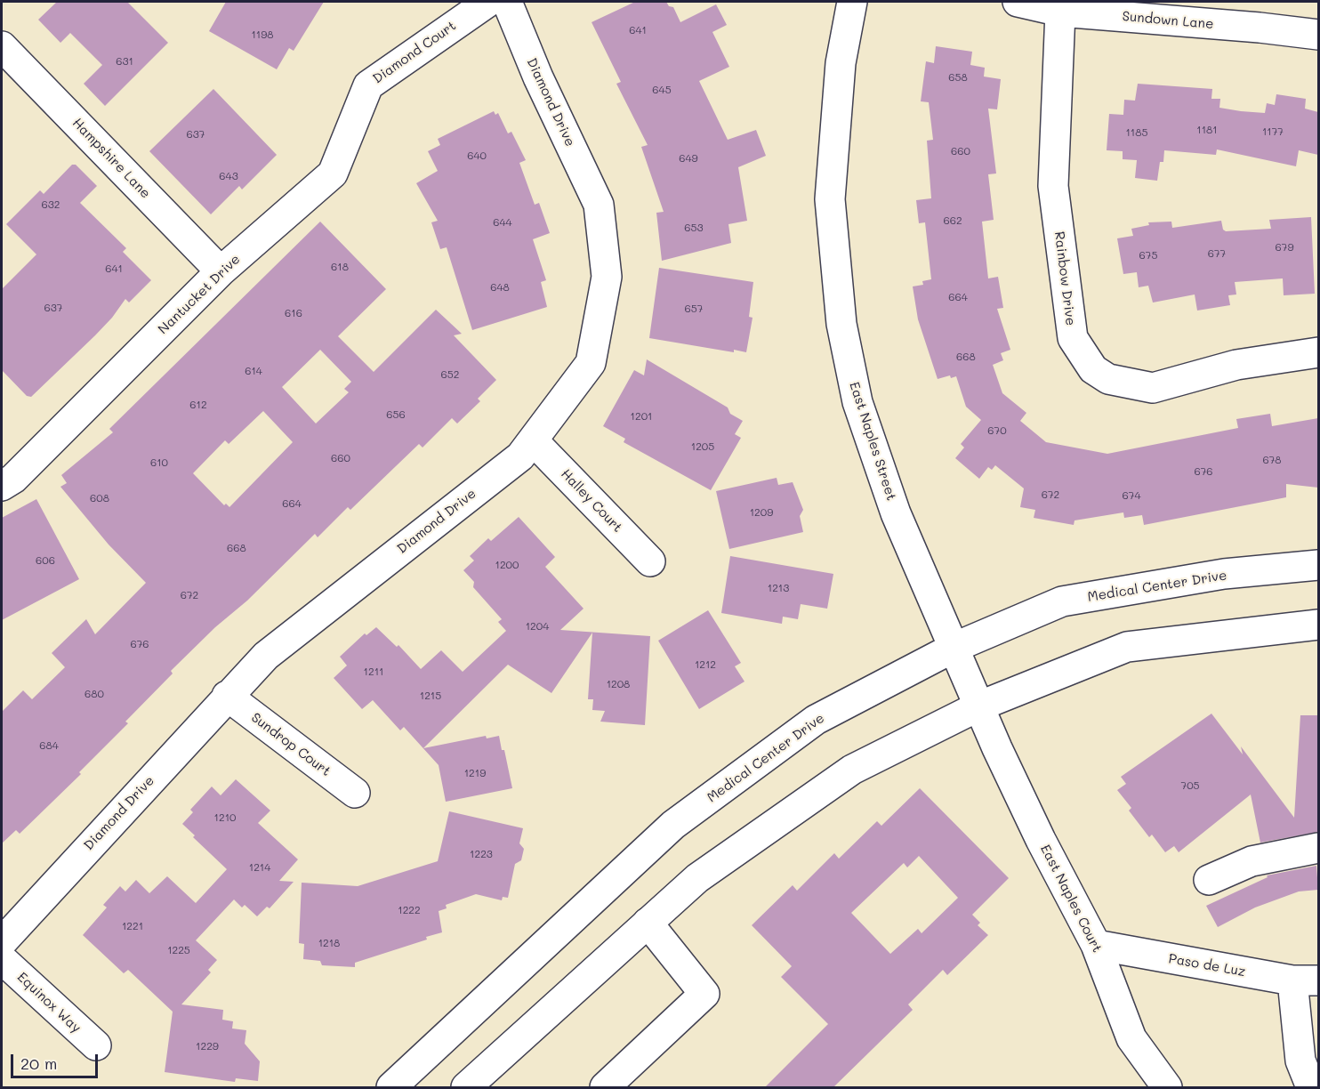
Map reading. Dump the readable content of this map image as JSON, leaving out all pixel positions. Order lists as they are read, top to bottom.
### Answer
{
  "streets": {
    "street": [
      "Sundown Lane",
      "Diamond Court",
      "Diamond Drive",
      "Hampshire Lane",
      "Rainbow Drive",
      "Nantucket Drive",
      "East Naples Street",
      "Halley Court",
      "Medical Center Drive",
      "Sundrop Court",
      "East Naples Court",
      "Paso de Luz",
      "Equinox Way"
    ]
  },
  "crossings": [
    ["Sundown Lane", "Rainbow Drive"],
    ["Diamond Court", "Nantucket Drive"],
    ["Diamond Drive", "Halley Court"],
    ["Diamond Drive", "Sundrop Court"],
    ["Hampshire Lane", "Nantucket Drive"],
    ["East Naples Street", "Medical Center Drive"],
    ["East Naples Street", "East Naples Court"],
    ["East Naples Court", "Paso de Luz"]
  ],
  "house_numbers": [
    "641",
    "1198",
    "631",
    "658",
    "645",
    "1181",
    "1177",
    "1185",
    "637",
    "660",
    "640",
    "649",
    "643",
    "632",
    "662",
    "644",
    "653",
    "679",
    "677",
    "675",
    "618",
    "641",
    "648",
    "664",
    "637",
    "657",
    "616",
    "668",
    "614",
    "652",
    "612",
    "656",
    "1201",
    "670",
    "1205",
    "660",
    "678",
    "610",
    "676",
    "672",
    "674",
    "608",
    "664",
    "1209",
    "668",
    "606",
    "1200",
    "1213",
    "672",
    "1204",
    "676",
    "1212",
    "1211",
    "1208",
    "680",
    "1215",
    "684",
    "1219",
    "705",
    "1210",
    "1223",
    "1214",
    "1222",
    "1221",
    "1218",
    "1225",
    "1229"
  ],
  "scale_bar": "20 m"
}
